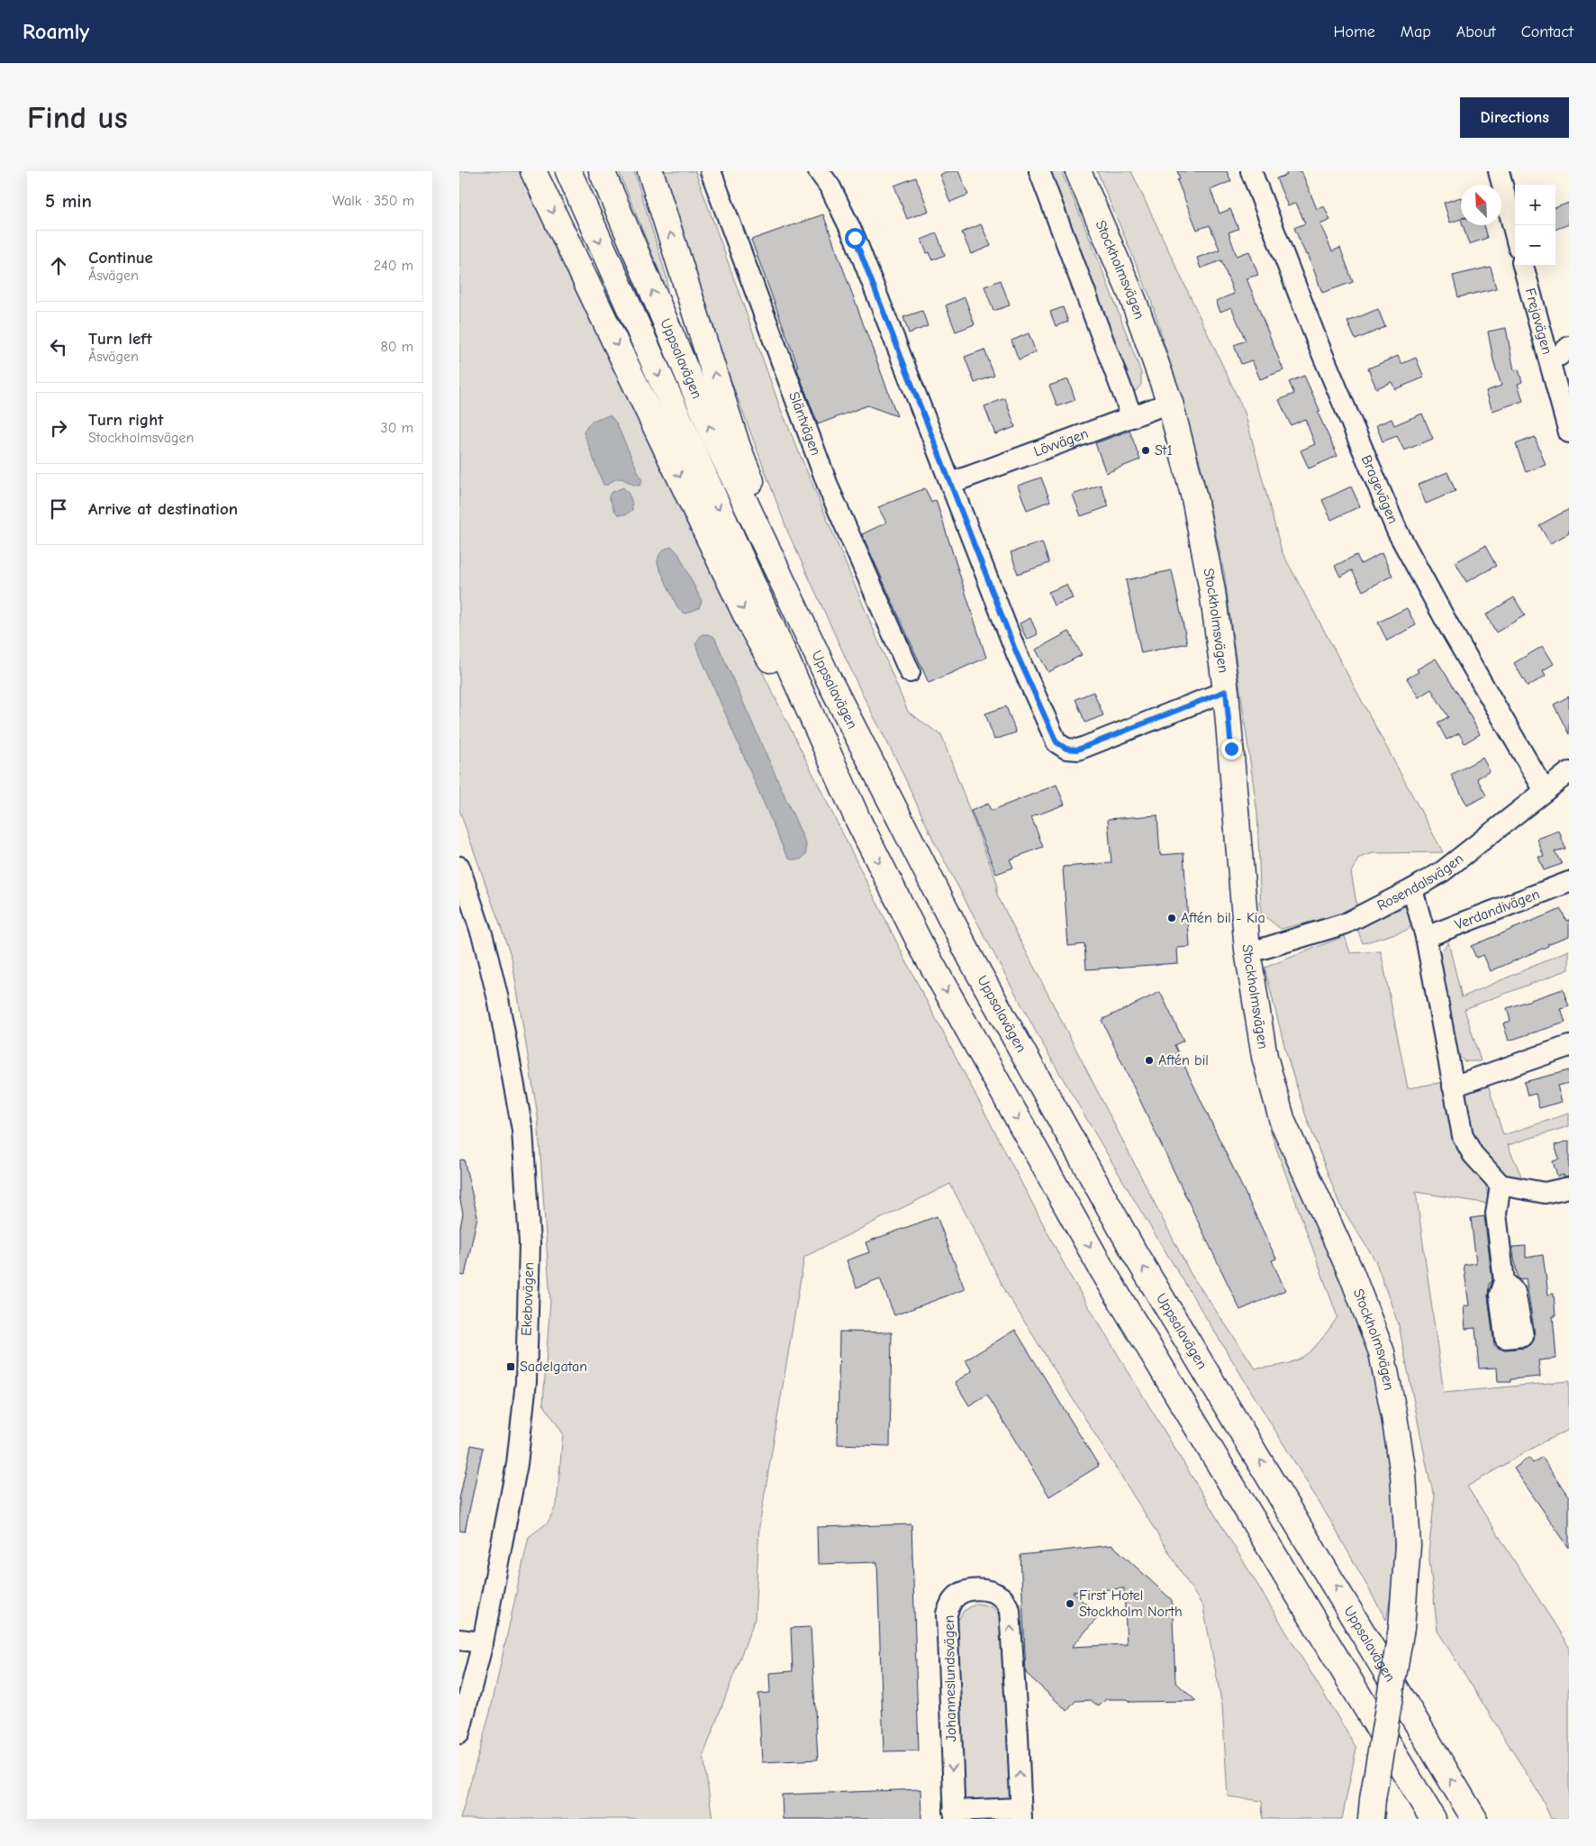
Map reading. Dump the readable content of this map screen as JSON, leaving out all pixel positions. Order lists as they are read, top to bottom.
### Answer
{
  "streets": {
    "main road": ["Stockholmsvägen", "Uppsalavägen"],
    "street": [
      "Frejavägen",
      "Släntvägen",
      "Lövvägen",
      "Bragevägen",
      "Rosendalsvägen",
      "Verdandivägen",
      "Ekebovägen",
      "Johanneslundsvägen"
    ]
  },
  "crossings": [
    ["Stockholmsvägen", "Lövvägen"],
    ["Stockholmsvägen", "Rosendalsvägen"],
    ["Bragevägen", "Rosendalsvägen"]
  ],
  "places": {
    "other": [
      "St1",
      "Aftén bil - Kia",
      "Aftén bil",
      "First Hotel Stockholm North"
    ],
    "transit": ["Sadelgatan"]
  },
  "north": "top left",
  "page": {
    "header": "Roamly",
    "nav": [
      "Home",
      "Map",
      "About",
      "Contact"
    ],
    "buttons": "Directions",
    "title": "Find us",
    "heading": ["5 min", "Walk · 350 m"],
    "map_buttons": ["+", "−"],
    "list": [
      ["Continue", "Åsvägen", "240 m"],
      ["Turn left", "Åsvägen", "80 m"],
      ["Turn right", "Stockholmsvägen", "30 m"],
      "Arrive at destination"
    ]
  }
}
